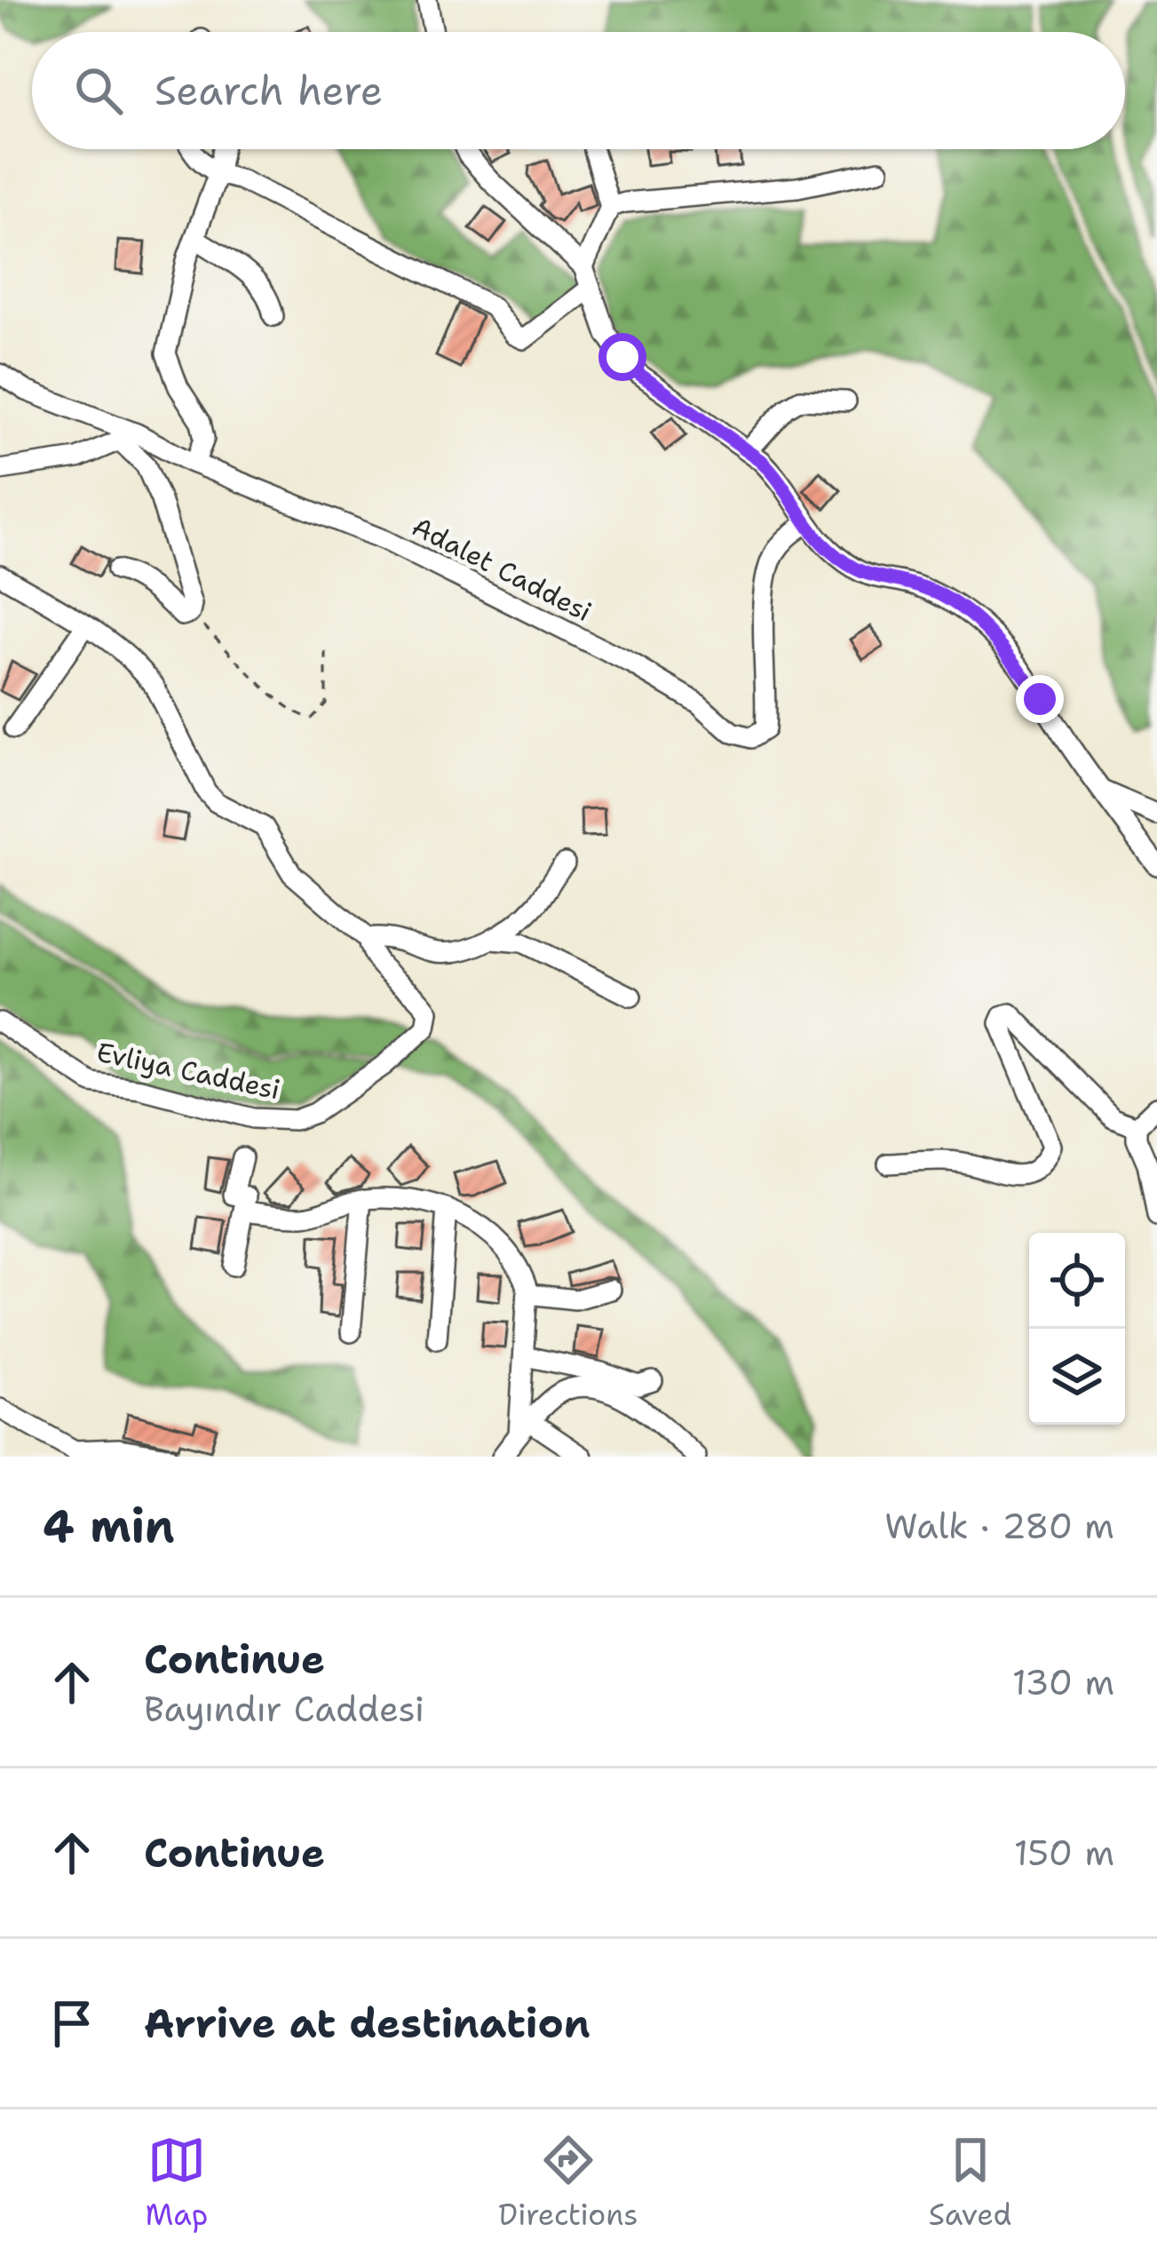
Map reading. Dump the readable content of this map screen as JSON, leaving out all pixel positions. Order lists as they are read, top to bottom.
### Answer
{
  "streets": {
    "street": ["Adalet Caddesi", "Evliya Caddesi"]
  },
  "page": {
    "search": "Search here",
    "heading": ["4 min", "Walk · 280 m"],
    "list": [
      ["Continue", "Bayındır Caddesi", "130 m"],
      ["Continue", "150 m"],
      "Arrive at destination"
    ],
    "nav": ["Map", "Directions", "Saved"]
  }
}
